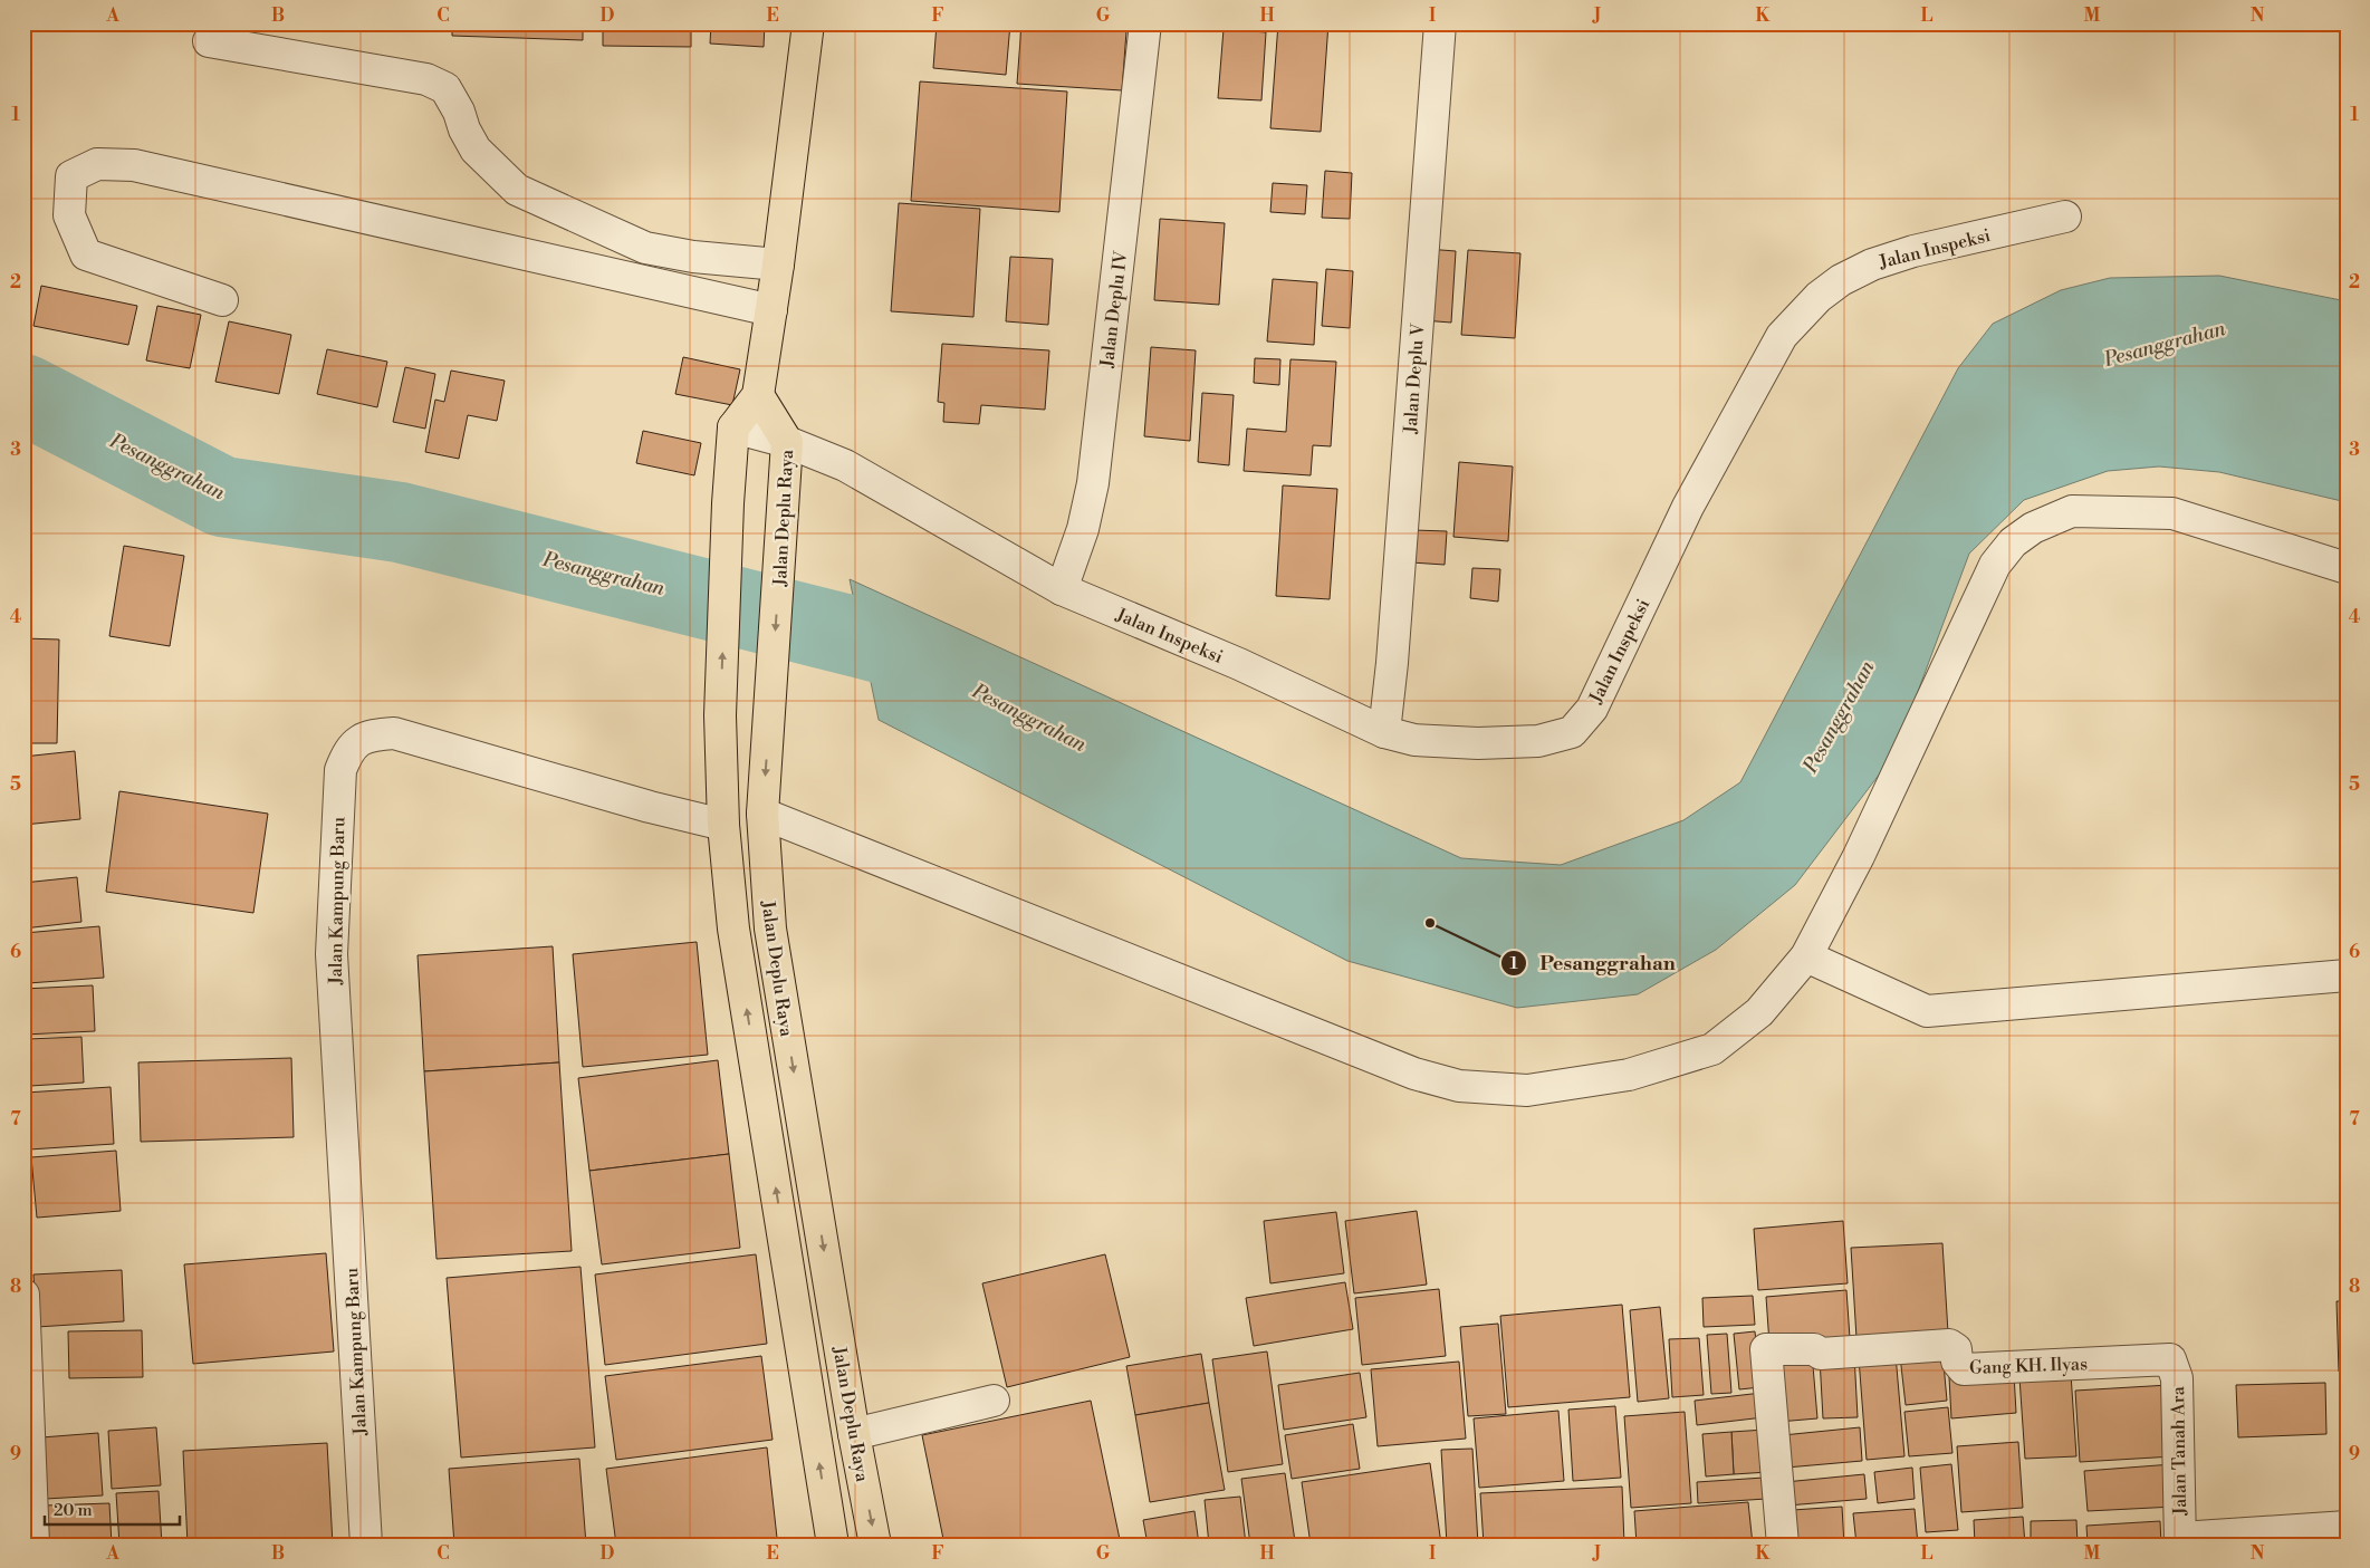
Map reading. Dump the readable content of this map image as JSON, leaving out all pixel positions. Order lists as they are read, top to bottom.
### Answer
{
  "streets": {
    "main road": ["Jalan Deplu Raya"],
    "street": [
      "Jalan Inspeksi",
      "Jalan Deplu IV",
      "Jalan Deplu V",
      "Jalan Kampung Baru",
      "Gang KH. Ilyas",
      "Jalan Tanah Ara"
    ]
  },
  "crossings": [
    ["Jalan Inspeksi", "Jalan Deplu IV"],
    ["Jalan Inspeksi", "Jalan Deplu V"],
    ["Jalan Inspeksi", "Jalan Deplu Raya"],
    ["Jalan Deplu Raya", "Jalan Kampung Baru"],
    ["Gang KH. Ilyas", "Jalan Tanah Ara"]
  ],
  "water": ["Pesanggrahan"],
  "places": ["Pesanggrahan"],
  "scale_bar": "20 m",
  "grid": {
    "columns": [
      "A",
      "B",
      "C",
      "D",
      "E",
      "F",
      "G",
      "H",
      "I",
      "J",
      "K",
      "L",
      "M",
      "N"
    ],
    "rows": [
      "1",
      "2",
      "3",
      "4",
      "5",
      "6",
      "7",
      "8",
      "9"
    ]
  }
}
